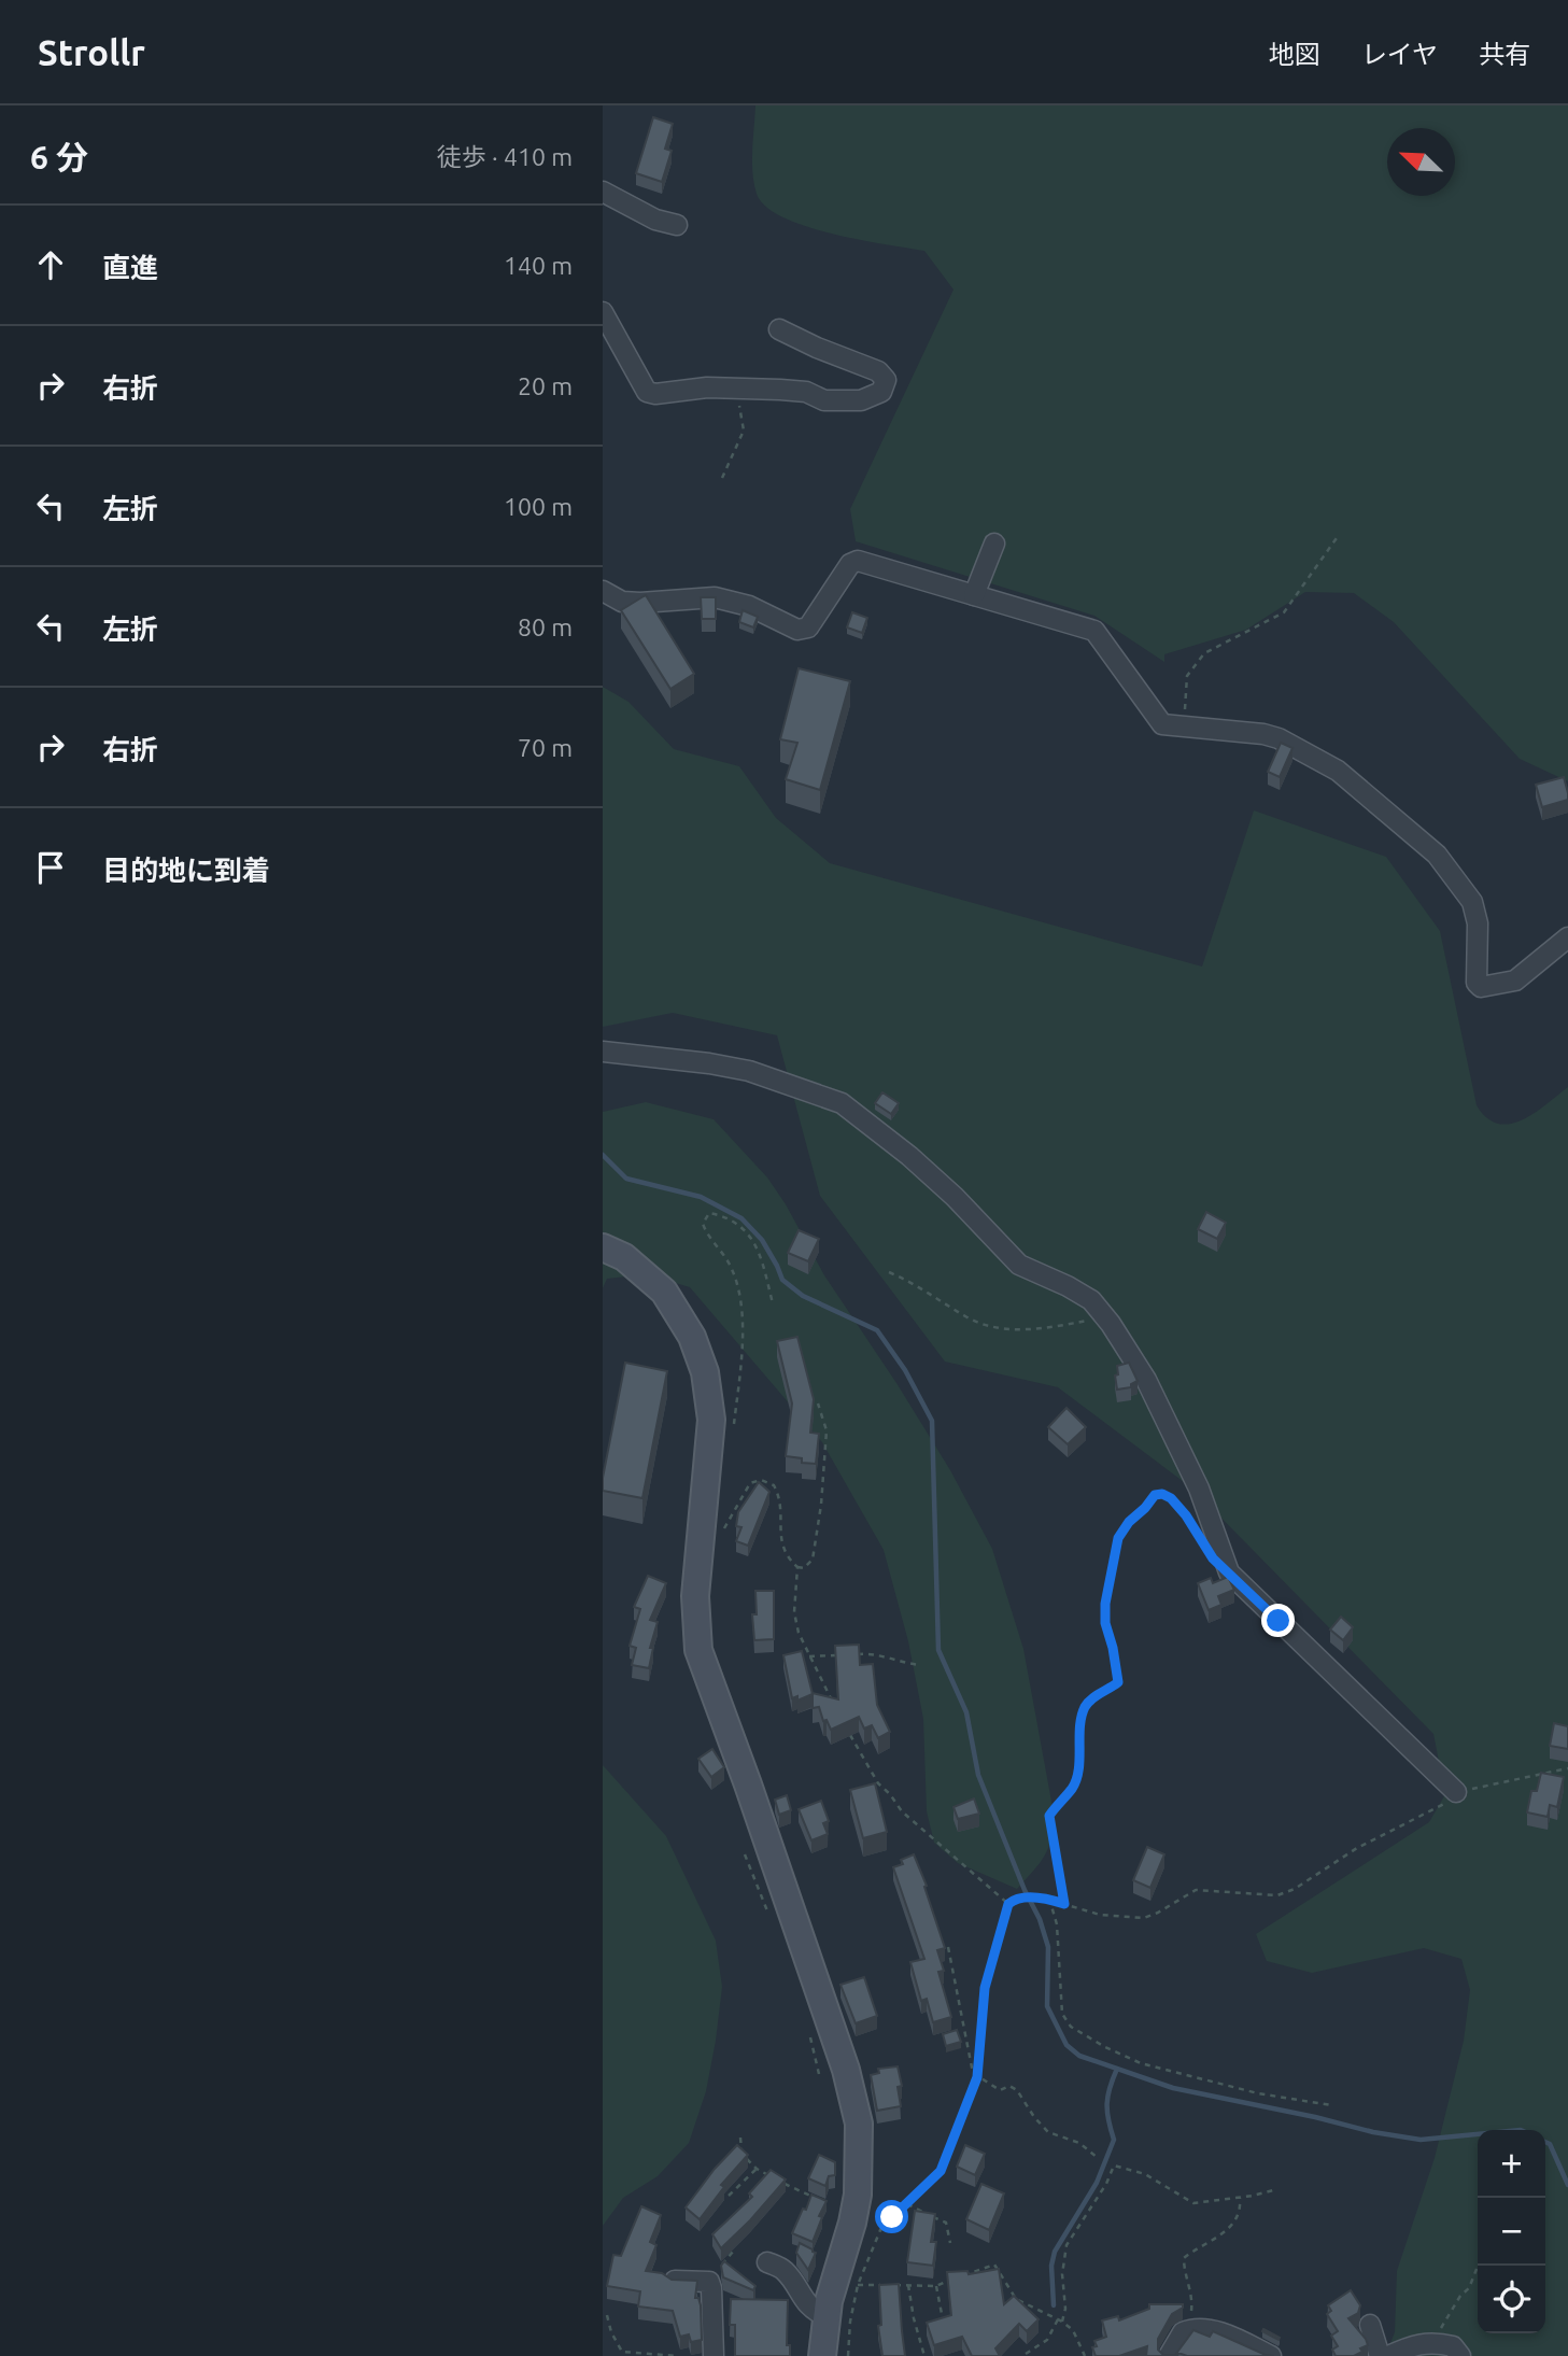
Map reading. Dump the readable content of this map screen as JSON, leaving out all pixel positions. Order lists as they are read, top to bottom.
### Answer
{
  "north": "top left",
  "page": {
    "header": "Strollr",
    "nav": ["地図", "レイヤ", "共有"],
    "heading": ["6 分", "徒歩 · 410 m"],
    "list": [
      ["直進", "140 m"],
      ["右折", "20 m"],
      ["左折", "100 m"],
      ["左折", "80 m"],
      ["右折", "70 m"],
      "目的地に到着"
    ],
    "map_buttons": ["+", "−"]
  }
}
